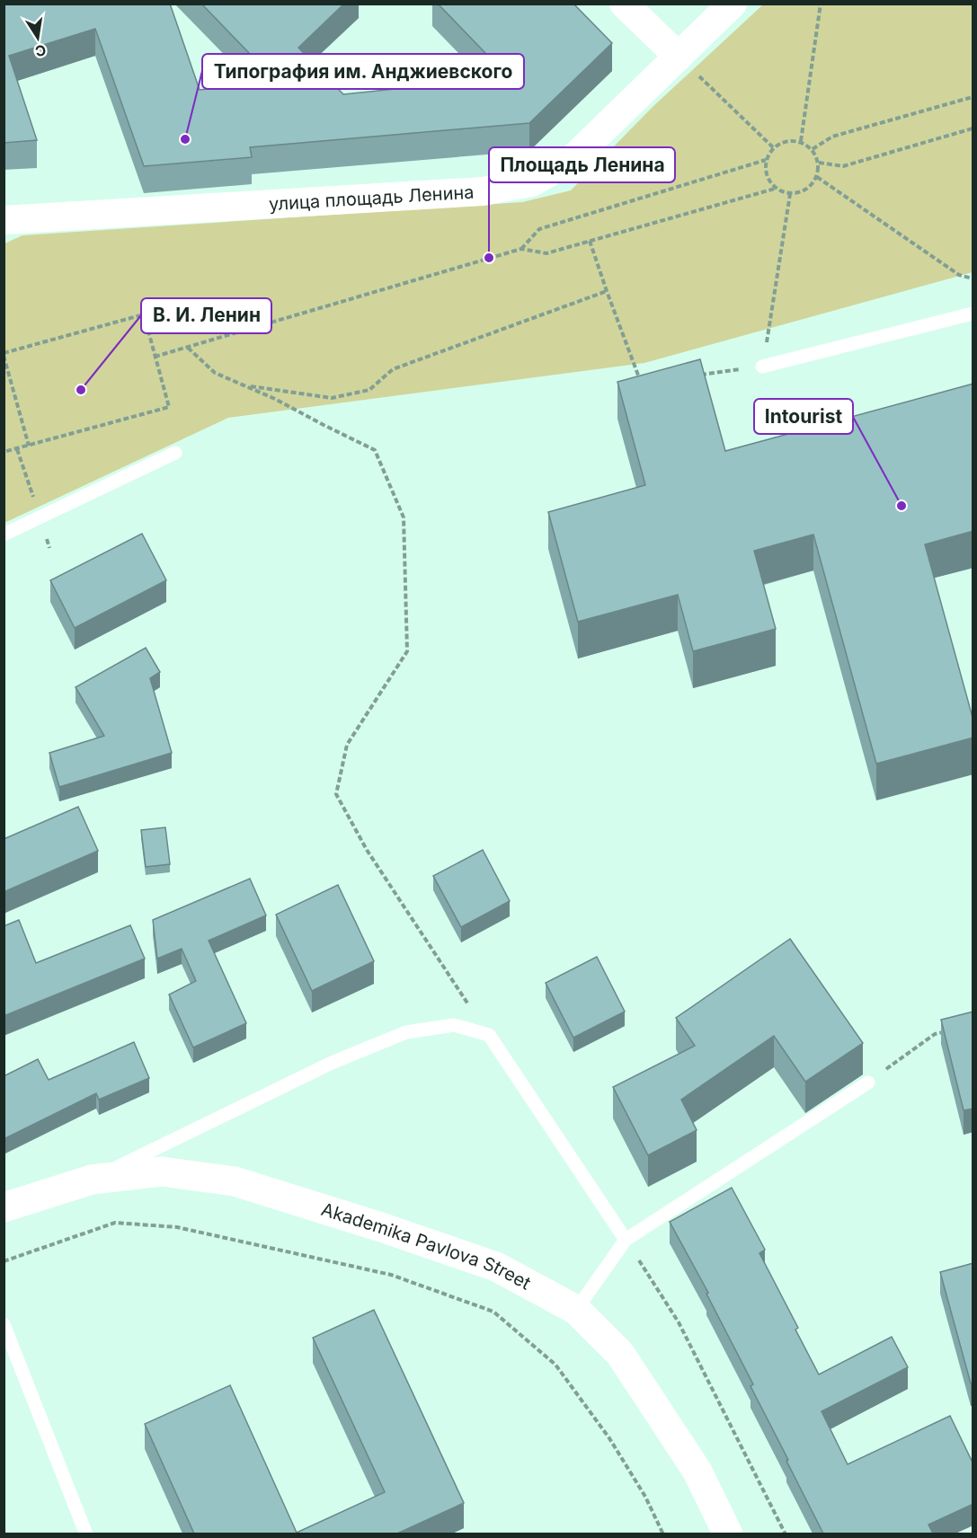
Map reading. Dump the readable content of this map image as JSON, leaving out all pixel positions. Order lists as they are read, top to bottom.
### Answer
{
  "streets": {
    "street": ["улица площадь Ленина", "Akademika Pavlova Street"]
  },
  "places": [
    "Типография им. Анджиевского",
    "Площадь Ленина",
    "В. И. Ленин",
    "Intourist"
  ],
  "north": "bottom"
}
